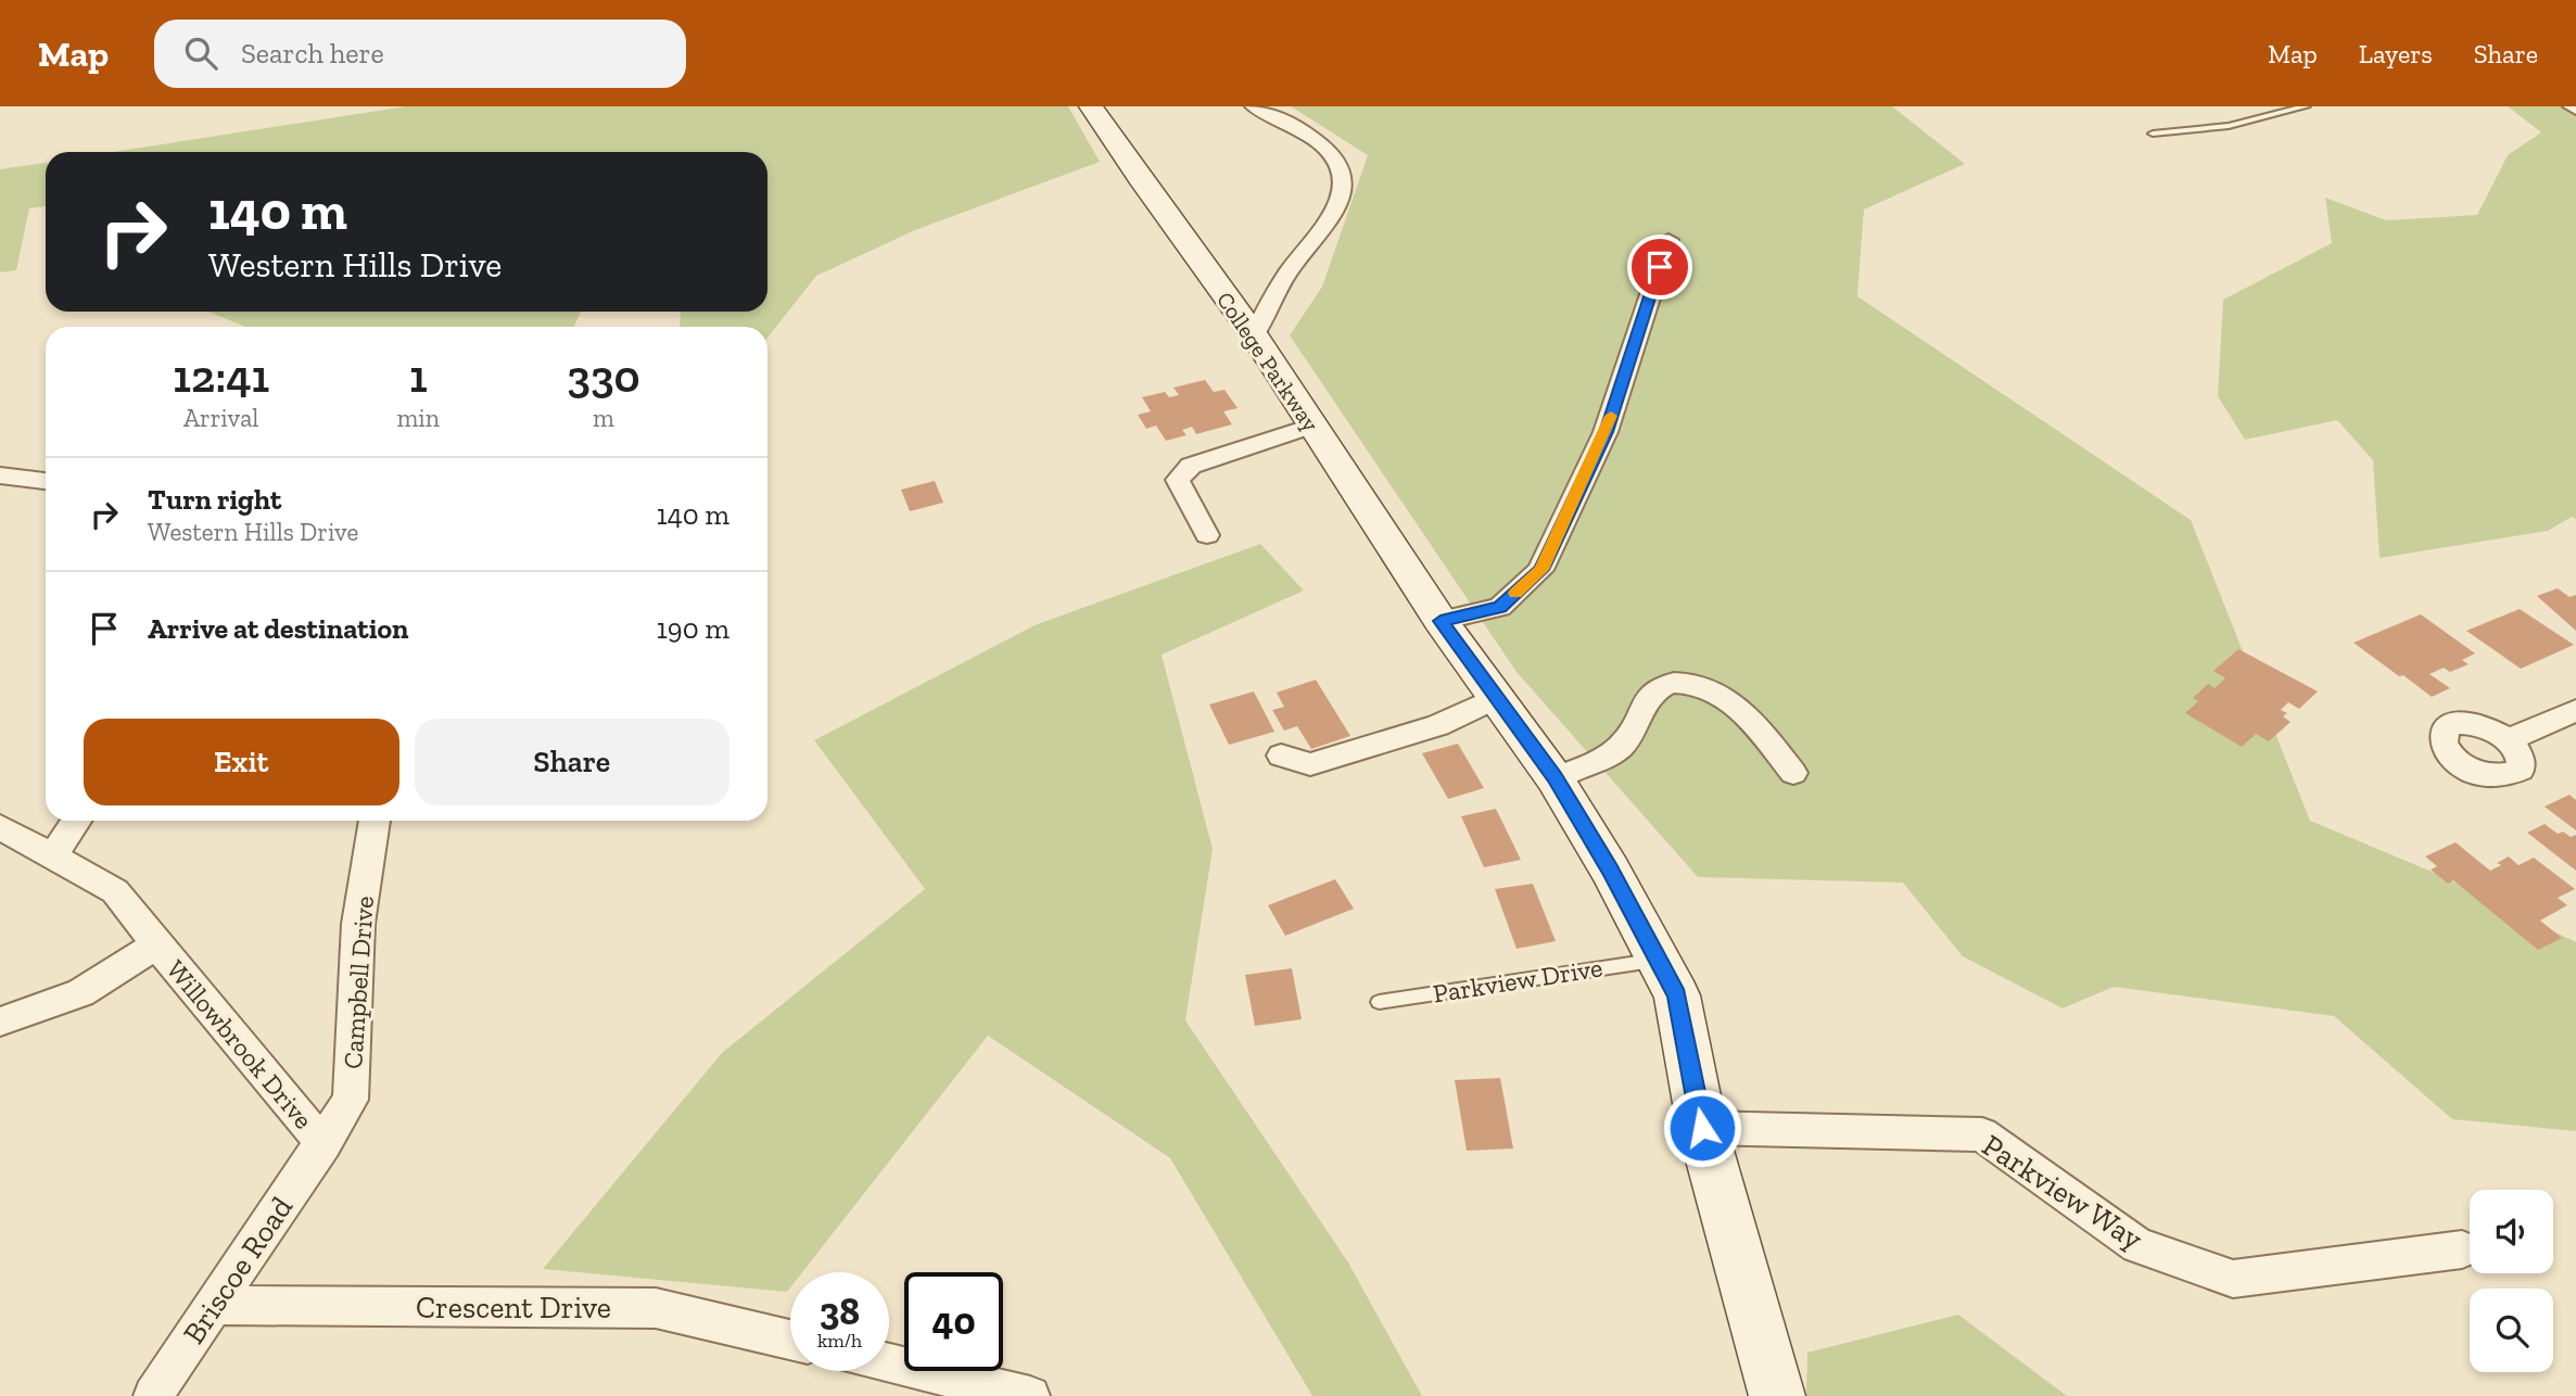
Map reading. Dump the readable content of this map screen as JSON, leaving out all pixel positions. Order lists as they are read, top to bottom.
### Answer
{
  "streets": {
    "street": [
      "College Parkway",
      "Campbell Drive",
      "Willowbrook Drive",
      "Parkview Way",
      "Briscoe Road",
      "Crescent Drive"
    ],
    "lane": ["Parkview Drive"]
  },
  "crossings": [
    ["Campbell Drive", "Willowbrook Drive"],
    ["Campbell Drive", "Briscoe Road"],
    ["Willowbrook Drive", "Briscoe Road"],
    ["Briscoe Road", "Crescent Drive"]
  ],
  "page": {
    "header": "Map",
    "search": "Search here",
    "nav": ["Map", "Layers", "Share"],
    "turn": ["140 m", "Western Hills Drive"],
    "eta": [
      "12:41",
      "Arrival",
      "1",
      "min",
      "330",
      "m"
    ],
    "list": [
      {
        "name": "Turn right",
        "note": "Western Hills Drive",
        "value": "140 m"
      },
      {
        "name": "Arrive at destination",
        "value": "190 m"
      }
    ],
    "buttons": ["Exit", "Share"],
    "speed": "38 km/h",
    "limit": "40"
  }
}
